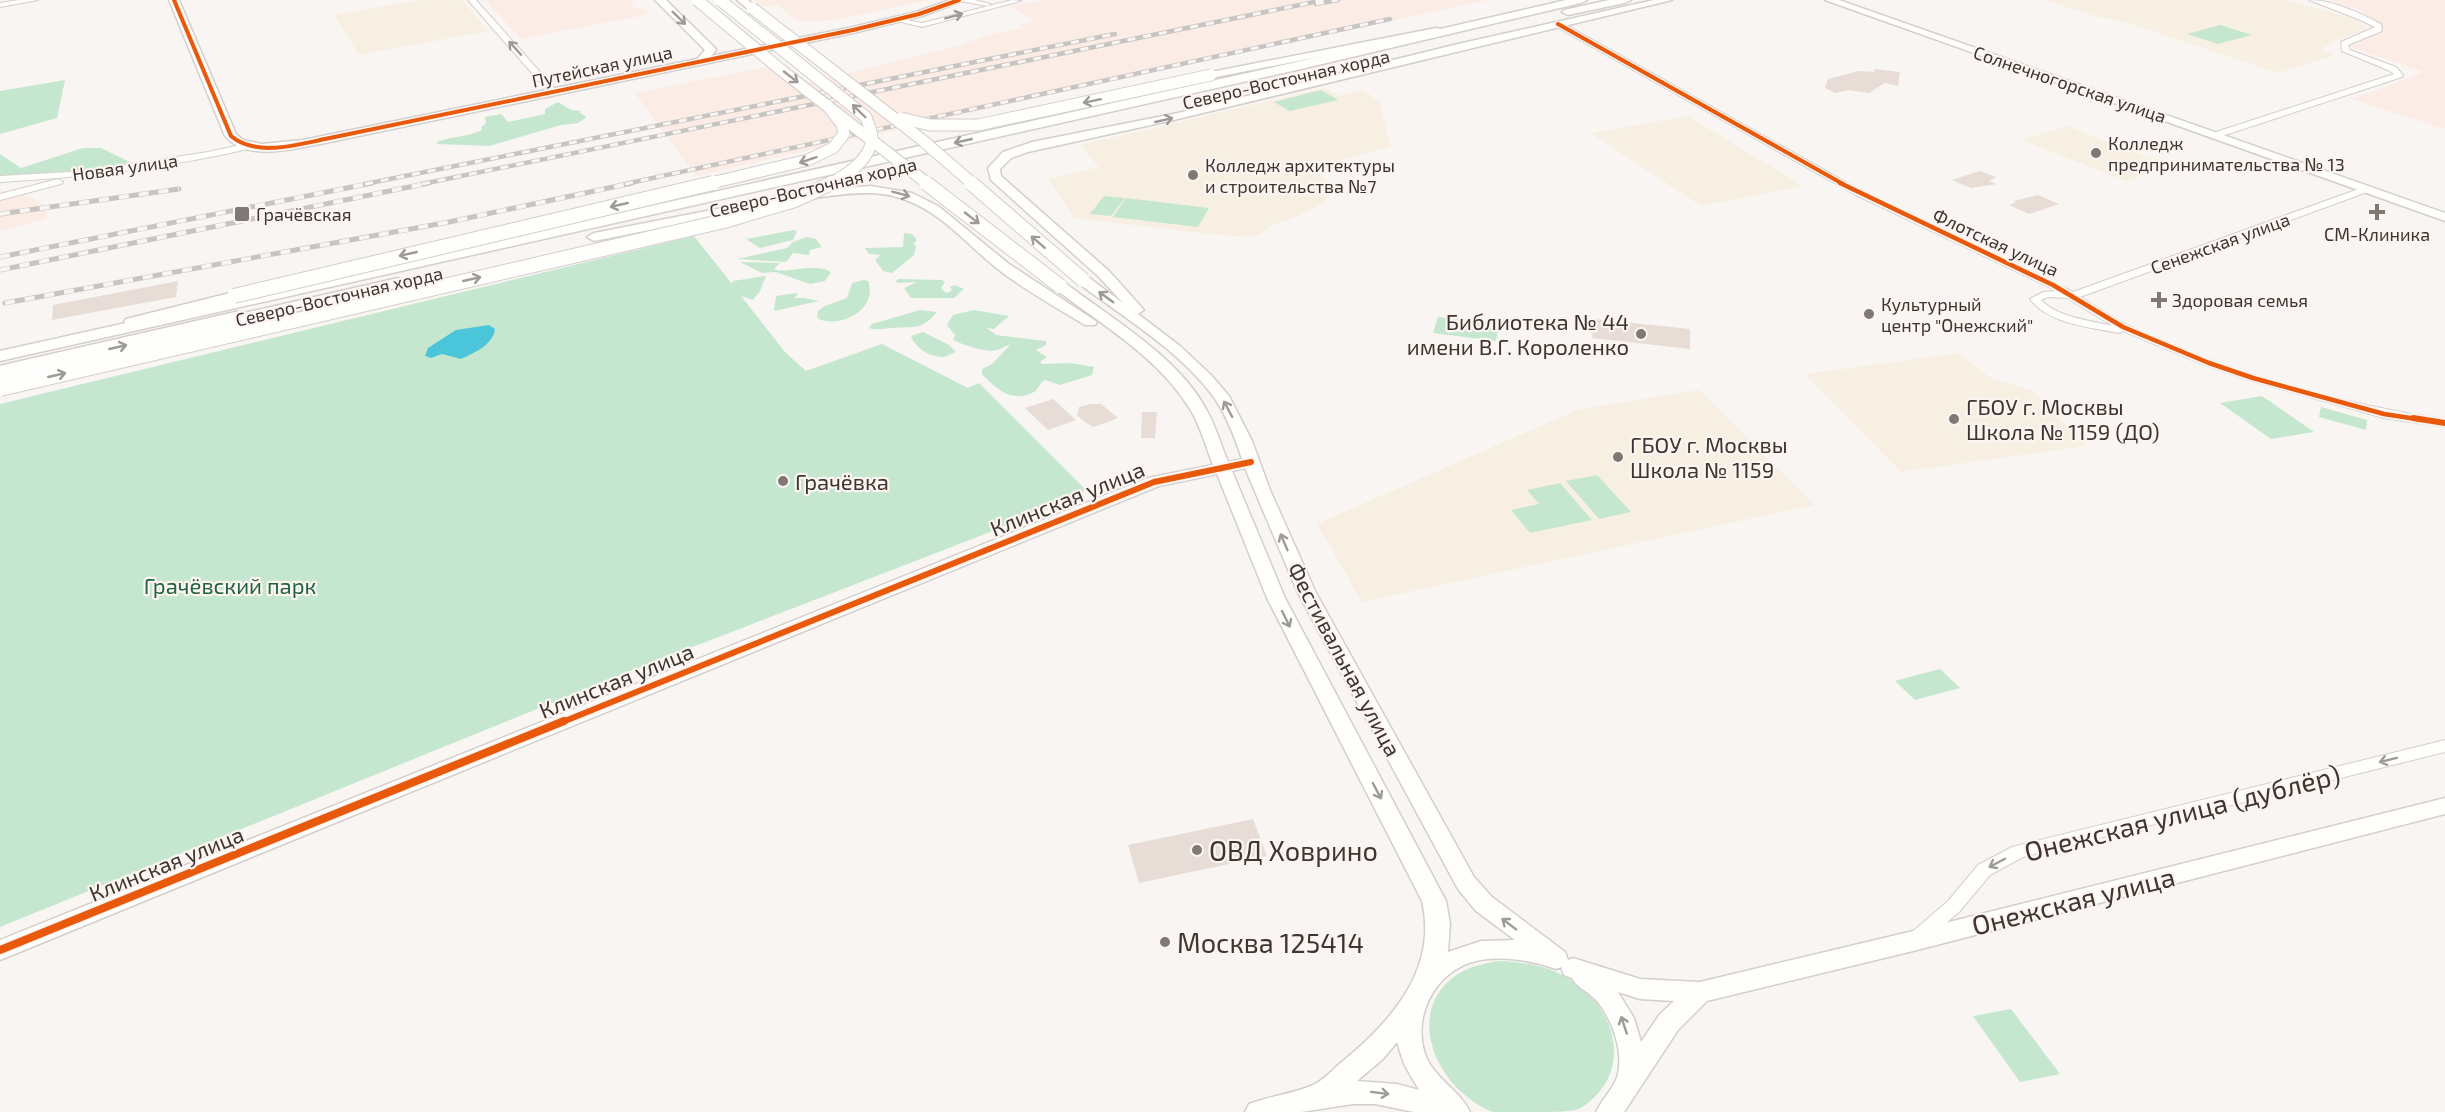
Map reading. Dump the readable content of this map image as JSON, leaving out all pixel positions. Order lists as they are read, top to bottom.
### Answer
{
  "streets": {
    "main road": [
      "Путейская улица",
      "Северо-Восточная хорда",
      "Солнечногорская улица",
      "Клинская улица",
      "Фестивальная улица",
      "Онежская улица"
    ],
    "street": [
      "Новая улица",
      "Флотская улица",
      "Сенежская улица",
      "Онежская улица (дублёр)"
    ]
  },
  "crossings": [
    ["Путейская улица", "Новая улица"],
    ["Солнечногорская улица", "Сенежская улица"],
    ["Флотская улица", "Сенежская улица"],
    ["Клинская улица", "Фестивальная улица"],
    ["Фестивальная улица", "Онежская улица"],
    ["Онежская улица (дублёр)", "Онежская улица"]
  ],
  "one_way": ["Онежская улица (дублёр)"],
  "parks": ["Грачёвский парк"],
  "places": {
    "other": [
      "Колледж предпринимательства № 13",
      "Колледж архитектуры и строительства №7",
      "Культурный центр \"Онежский\"",
      "Библиотека № 44 имени В.Г. Короленко",
      "ГБОУ г. Москвы Школа № 1159 (ДО)",
      "ГБОУ г. Москвы Школа № 1159",
      "Грачёвка",
      "ОВД Ховрино",
      "Москва 125414"
    ],
    "health": ["СМ-Клиника", "Здоровая семья"],
    "transit": ["Грачёвская"]
  }
}
